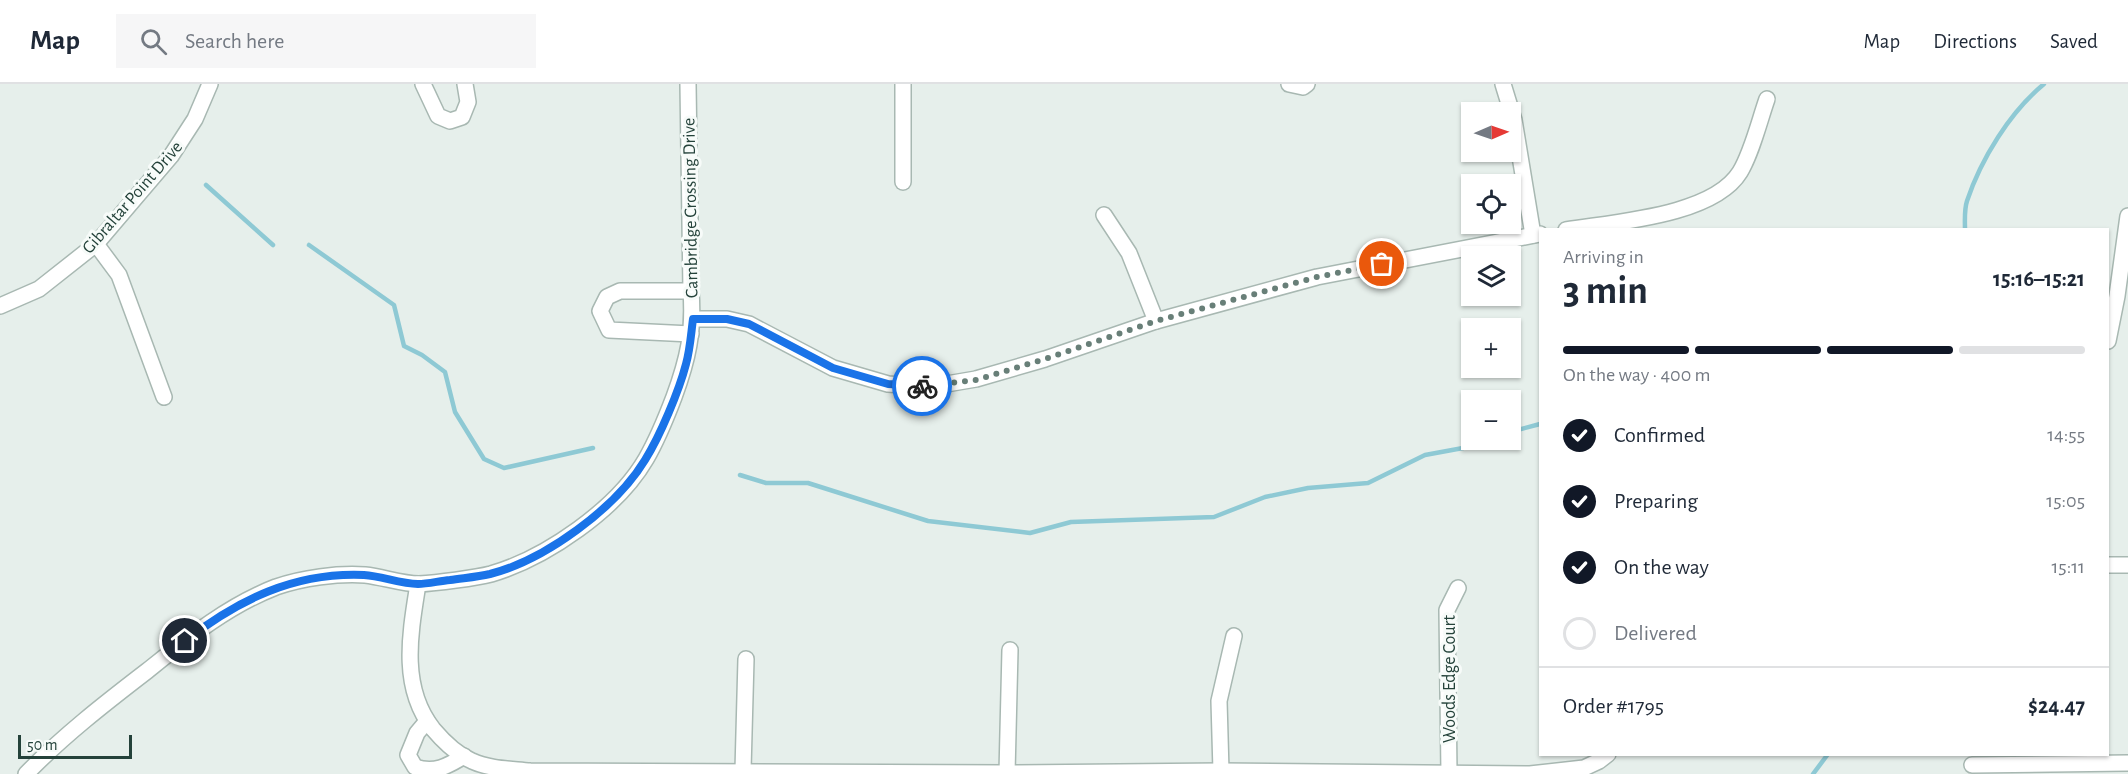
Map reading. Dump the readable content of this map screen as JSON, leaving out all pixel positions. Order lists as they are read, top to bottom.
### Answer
{
  "streets": {
    "street": ["Gibraltar Point Drive", "Cambridge Crossing Drive", "Woods Edge Court"]
  },
  "scale_bar": "50 m",
  "north": "right",
  "page": {
    "header": "Map",
    "search": "Search here",
    "nav": ["Map", "Directions", "Saved"],
    "map_buttons": ["+", "−"],
    "heading": ["3 min", "Arriving in", "15:16–15:21"],
    "panel": ["Order #1795", "$24.47"],
    "bar": "On the way · 400 m",
    "list": [
      ["Confirmed", "14:55"],
      ["Preparing", "15:05"],
      ["On the way", "15:11"],
      "Delivered"
    ],
    "scale": "50 m"
  }
}
